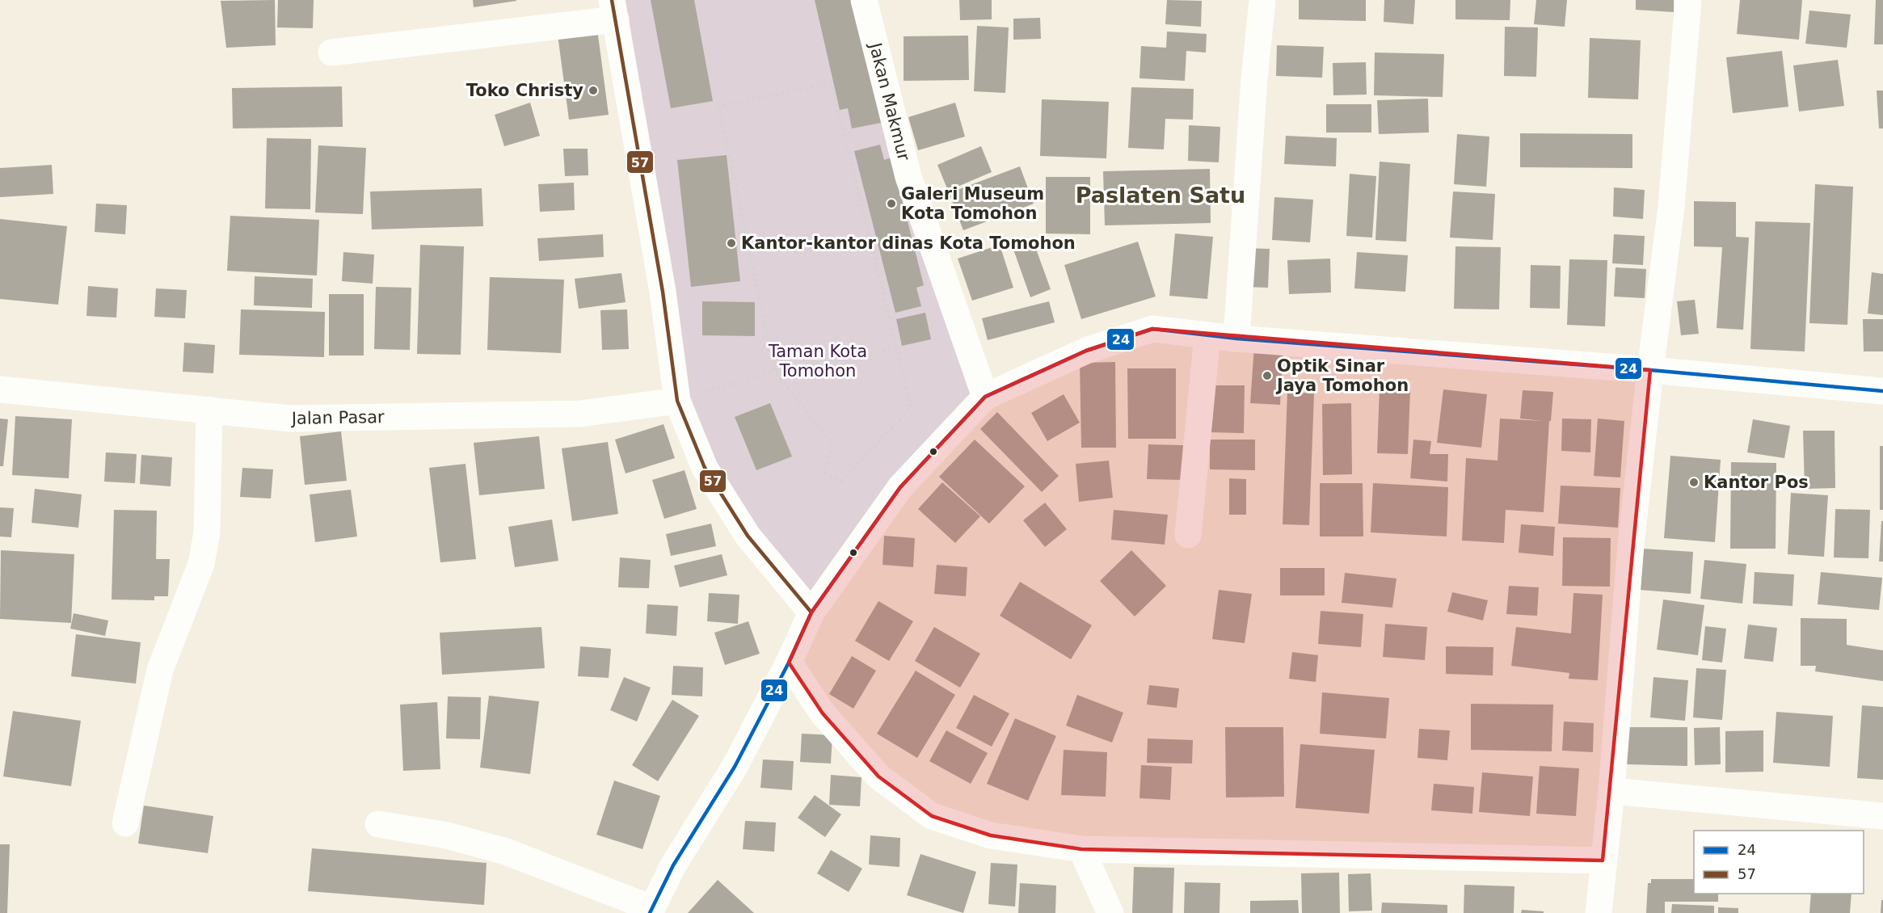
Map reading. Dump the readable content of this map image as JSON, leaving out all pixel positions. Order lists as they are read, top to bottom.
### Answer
{
  "streets": {
    "street": ["Jakan Makmur", "Jalan Pasar"]
  },
  "districts": ["Paslaten Satu"],
  "parks": ["Taman Kota Tomohon"],
  "places": [
    "Toko Christy",
    "Galeri Museum Kota Tomohon",
    "Kantor-kantor dinas Kota Tomohon",
    "Optik Sinar Jaya Tomohon",
    "Kantor Pos"
  ],
  "lines": ["transit line 57", "transit line 24"],
  "legend": ["24", "57"]
}
